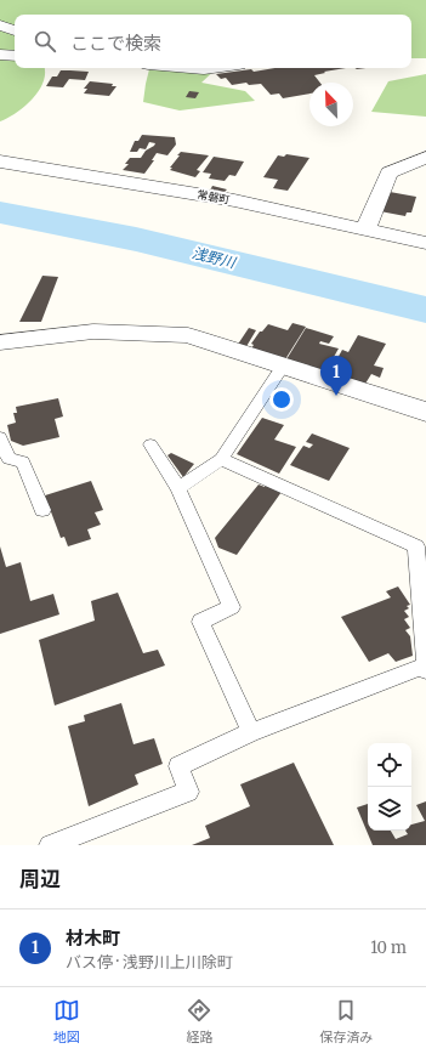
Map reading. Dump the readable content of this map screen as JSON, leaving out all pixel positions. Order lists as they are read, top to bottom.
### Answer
{
  "streets": {
    "street": ["常磐町"]
  },
  "water": ["浅野川"],
  "north": "top left",
  "page": {
    "search": "ここで検索",
    "pins": "1",
    "heading": "周辺",
    "list": [
      {
        "mark": "1",
        "name": "材木町",
        "note": "バス停 · 浅野川上川除町",
        "value": "10 m"
      }
    ],
    "nav": ["地図", "経路", "保存済み"]
  }
}
